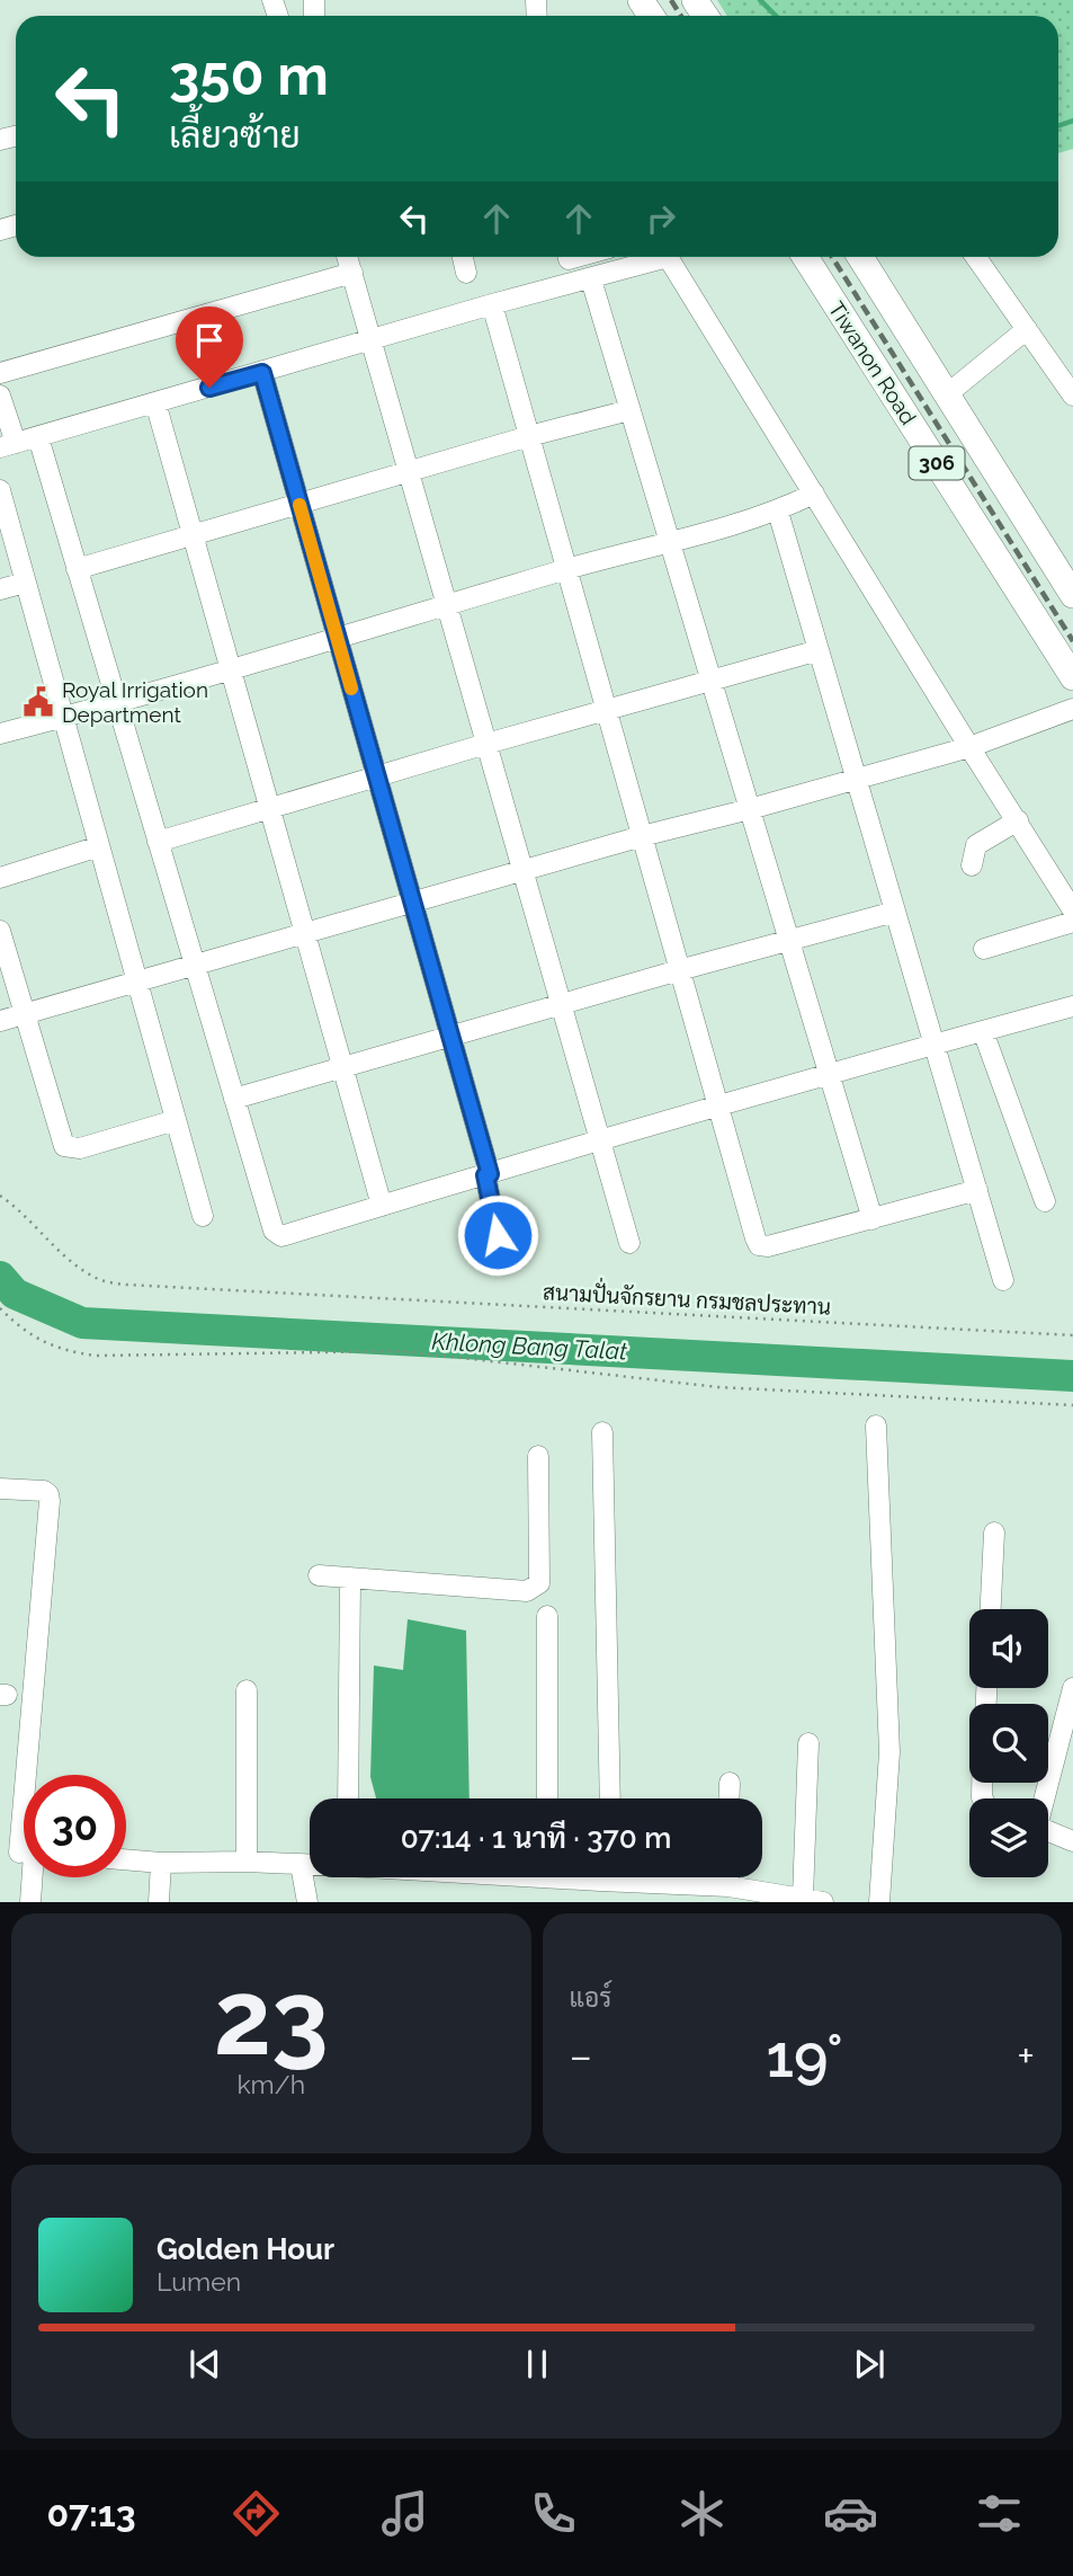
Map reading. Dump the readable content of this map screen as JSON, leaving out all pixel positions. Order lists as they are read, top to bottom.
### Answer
{
  "streets": {
    "main road": ["Tiwanon Road", "306"],
    "path": ["สนามปั่นจักรยาน กรมชลประทาน"]
  },
  "water": ["Khlong Bang Talat"],
  "places": {
    "public building": ["Royal Irrigation Department"]
  },
  "page": {
    "turn": ["350 m", "เลี้ยวซ้าย"],
    "limit": "30",
    "trip": "07:14 · 1 นาที · 370 m",
    "tile": [
      ["23", "km/h"],
      "แอร์"
    ],
    "heat": ["−", "19°", "+"],
    "song": ["Golden Hour", "Lumen"],
    "tabs": "07:13"
  }
}
